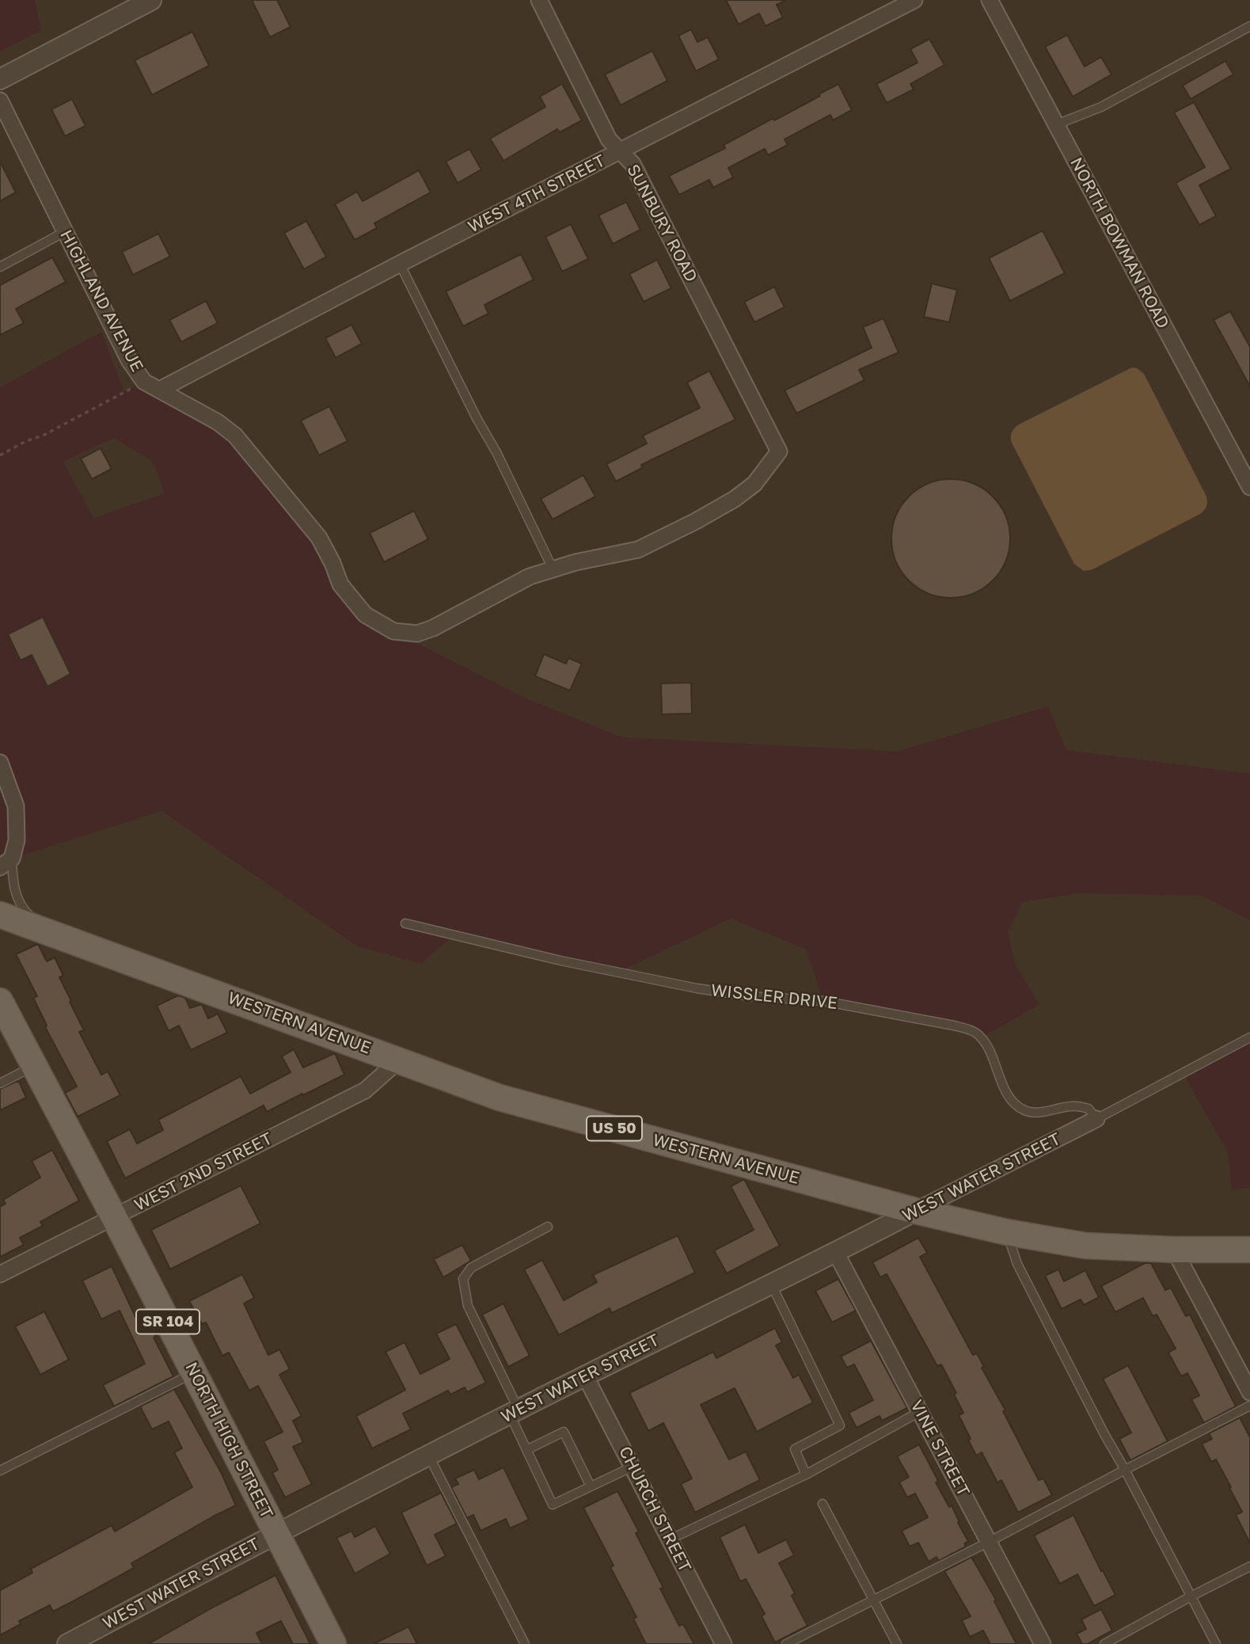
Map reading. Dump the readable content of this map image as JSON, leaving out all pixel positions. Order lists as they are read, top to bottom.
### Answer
{
  "streets": {
    "main road": [
      "WESTERN AVENUE",
      "US 50",
      "SR 104",
      "NORTH HIGH STREET"
    ],
    "street": [
      "WEST 4TH STREET",
      "SUNBURY ROAD",
      "NORTH BOWMAN ROAD",
      "HIGHLAND AVENUE",
      "WEST 2ND STREET",
      "WEST WATER STREET",
      "VINE STREET",
      "CHURCH STREET"
    ],
    "lane": ["WISSLER DRIVE"]
  },
  "crossings": [
    ["WEST 4TH STREET", "SUNBURY ROAD"],
    ["WEST 4TH STREET", "HIGHLAND AVENUE"],
    ["SUNBURY ROAD", "HIGHLAND AVENUE"],
    ["WISSLER DRIVE", "WEST WATER STREET"],
    ["WESTERN AVENUE", "WEST 2ND STREET"],
    ["WESTERN AVENUE", "WEST WATER STREET"],
    ["WEST 2ND STREET", "NORTH HIGH STREET"],
    ["WEST WATER STREET", "NORTH HIGH STREET"],
    ["WEST WATER STREET", "VINE STREET"],
    ["WEST WATER STREET", "CHURCH STREET"]
  ]
}
